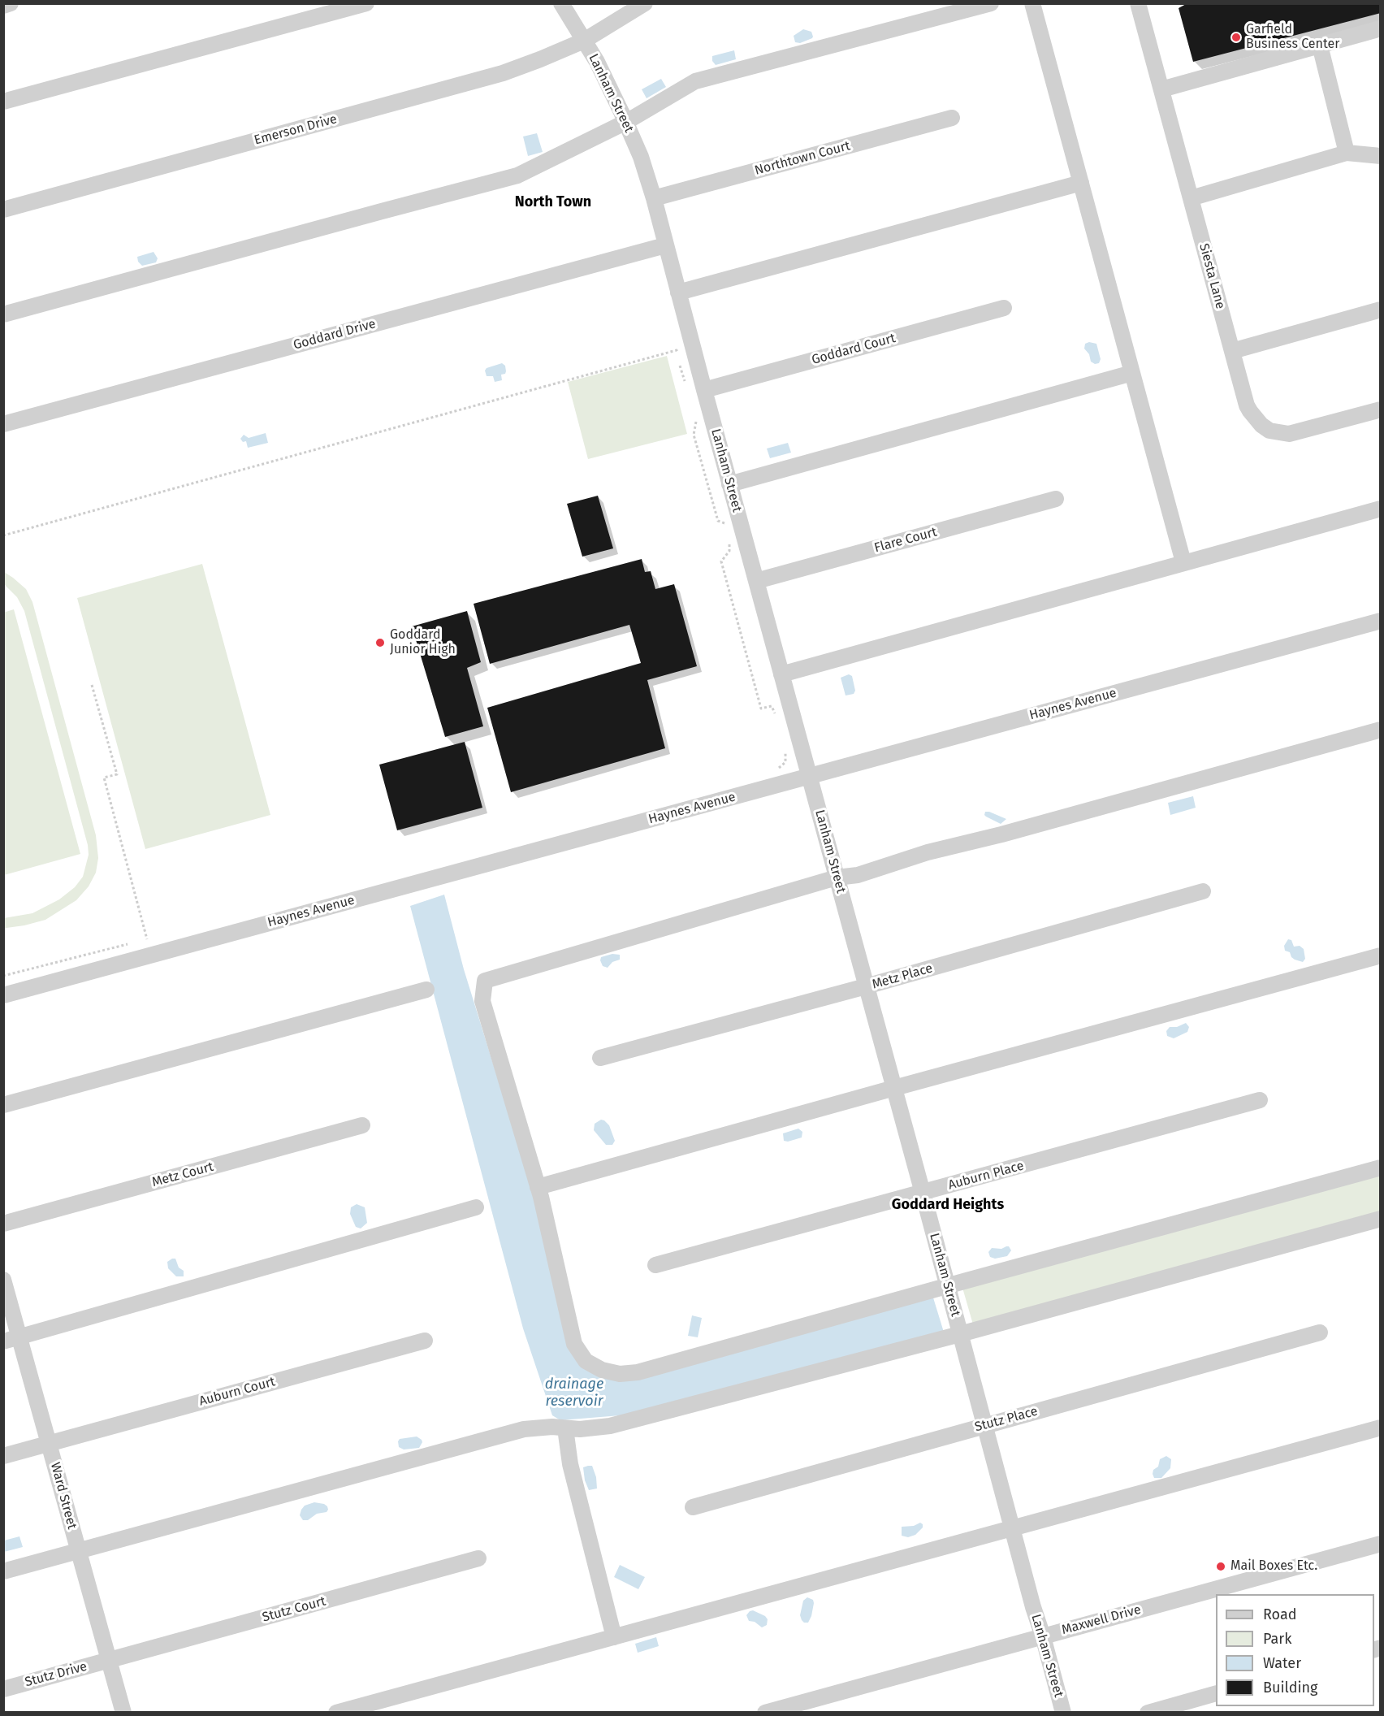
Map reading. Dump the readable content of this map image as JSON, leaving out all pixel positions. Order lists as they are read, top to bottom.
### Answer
{
  "streets": {
    "street": [
      "Lanham Street",
      "Emerson Drive",
      "Northtown Court",
      "Siesta Lane",
      "Goddard Drive",
      "Goddard Court",
      "Flare Court",
      "Haynes Avenue",
      "Metz Place",
      "Metz Court",
      "Auburn Place",
      "Auburn Court",
      "Stutz Place",
      "Ward Street",
      "Stutz Court",
      "Maxwell Drive",
      "Stutz Drive"
    ]
  },
  "crossings": [
    ["Lanham Street", "Emerson Drive"],
    ["Lanham Street", "Northtown Court"],
    ["Lanham Street", "Goddard Drive"],
    ["Lanham Street", "Goddard Court"],
    ["Lanham Street", "Flare Court"],
    ["Lanham Street", "Haynes Avenue"],
    ["Lanham Street", "Metz Place"],
    ["Lanham Street", "Auburn Place"],
    ["Lanham Street", "Stutz Place"],
    ["Lanham Street", "Maxwell Drive"],
    ["Auburn Court", "Ward Street"],
    ["Ward Street", "Stutz Court"],
    ["Ward Street", "Stutz Drive"],
    ["Stutz Court", "Stutz Drive"]
  ],
  "districts": ["North Town", "Goddard Heights"],
  "water": ["drainage reservoir"],
  "places": ["Garfield Business Center", "Goddard Junior High", "Mail Boxes Etc."],
  "legend": [
    "Road",
    "Park",
    "Water",
    "Building"
  ]
}
